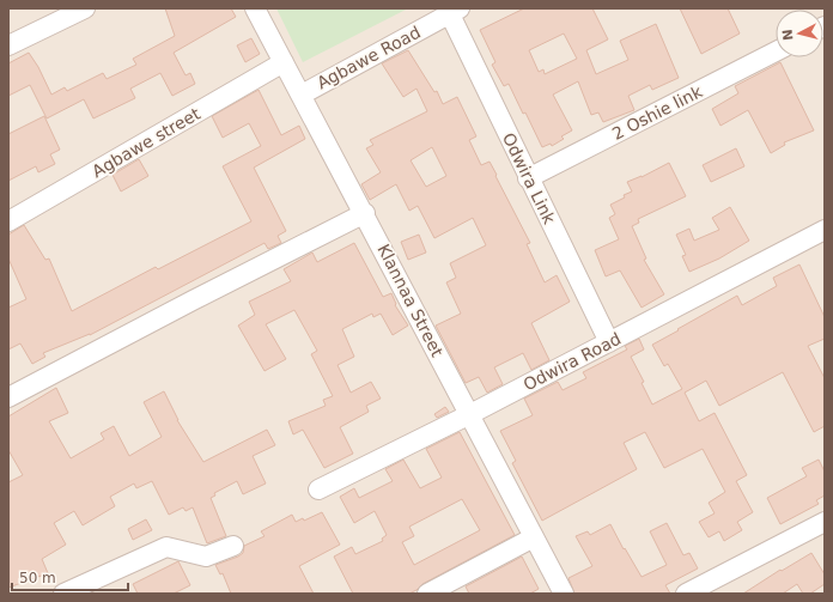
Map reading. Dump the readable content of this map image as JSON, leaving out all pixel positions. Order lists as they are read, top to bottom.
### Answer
{
  "streets": {
    "street": [
      "Agbawe Road",
      "2 Oshie link",
      "Agbawe street",
      "Odwira Link",
      "Klannaa Street",
      "Odwira Road"
    ]
  },
  "crossings": [
    ["Agbawe Road", "Odwira Link"],
    ["Agbawe Road", "Klannaa Street"],
    ["2 Oshie link", "Odwira Link"],
    ["Agbawe street", "Klannaa Street"],
    ["Odwira Link", "Odwira Road"],
    ["Klannaa Street", "Odwira Road"]
  ],
  "scale_bar": "50 m",
  "north": "left"
}
